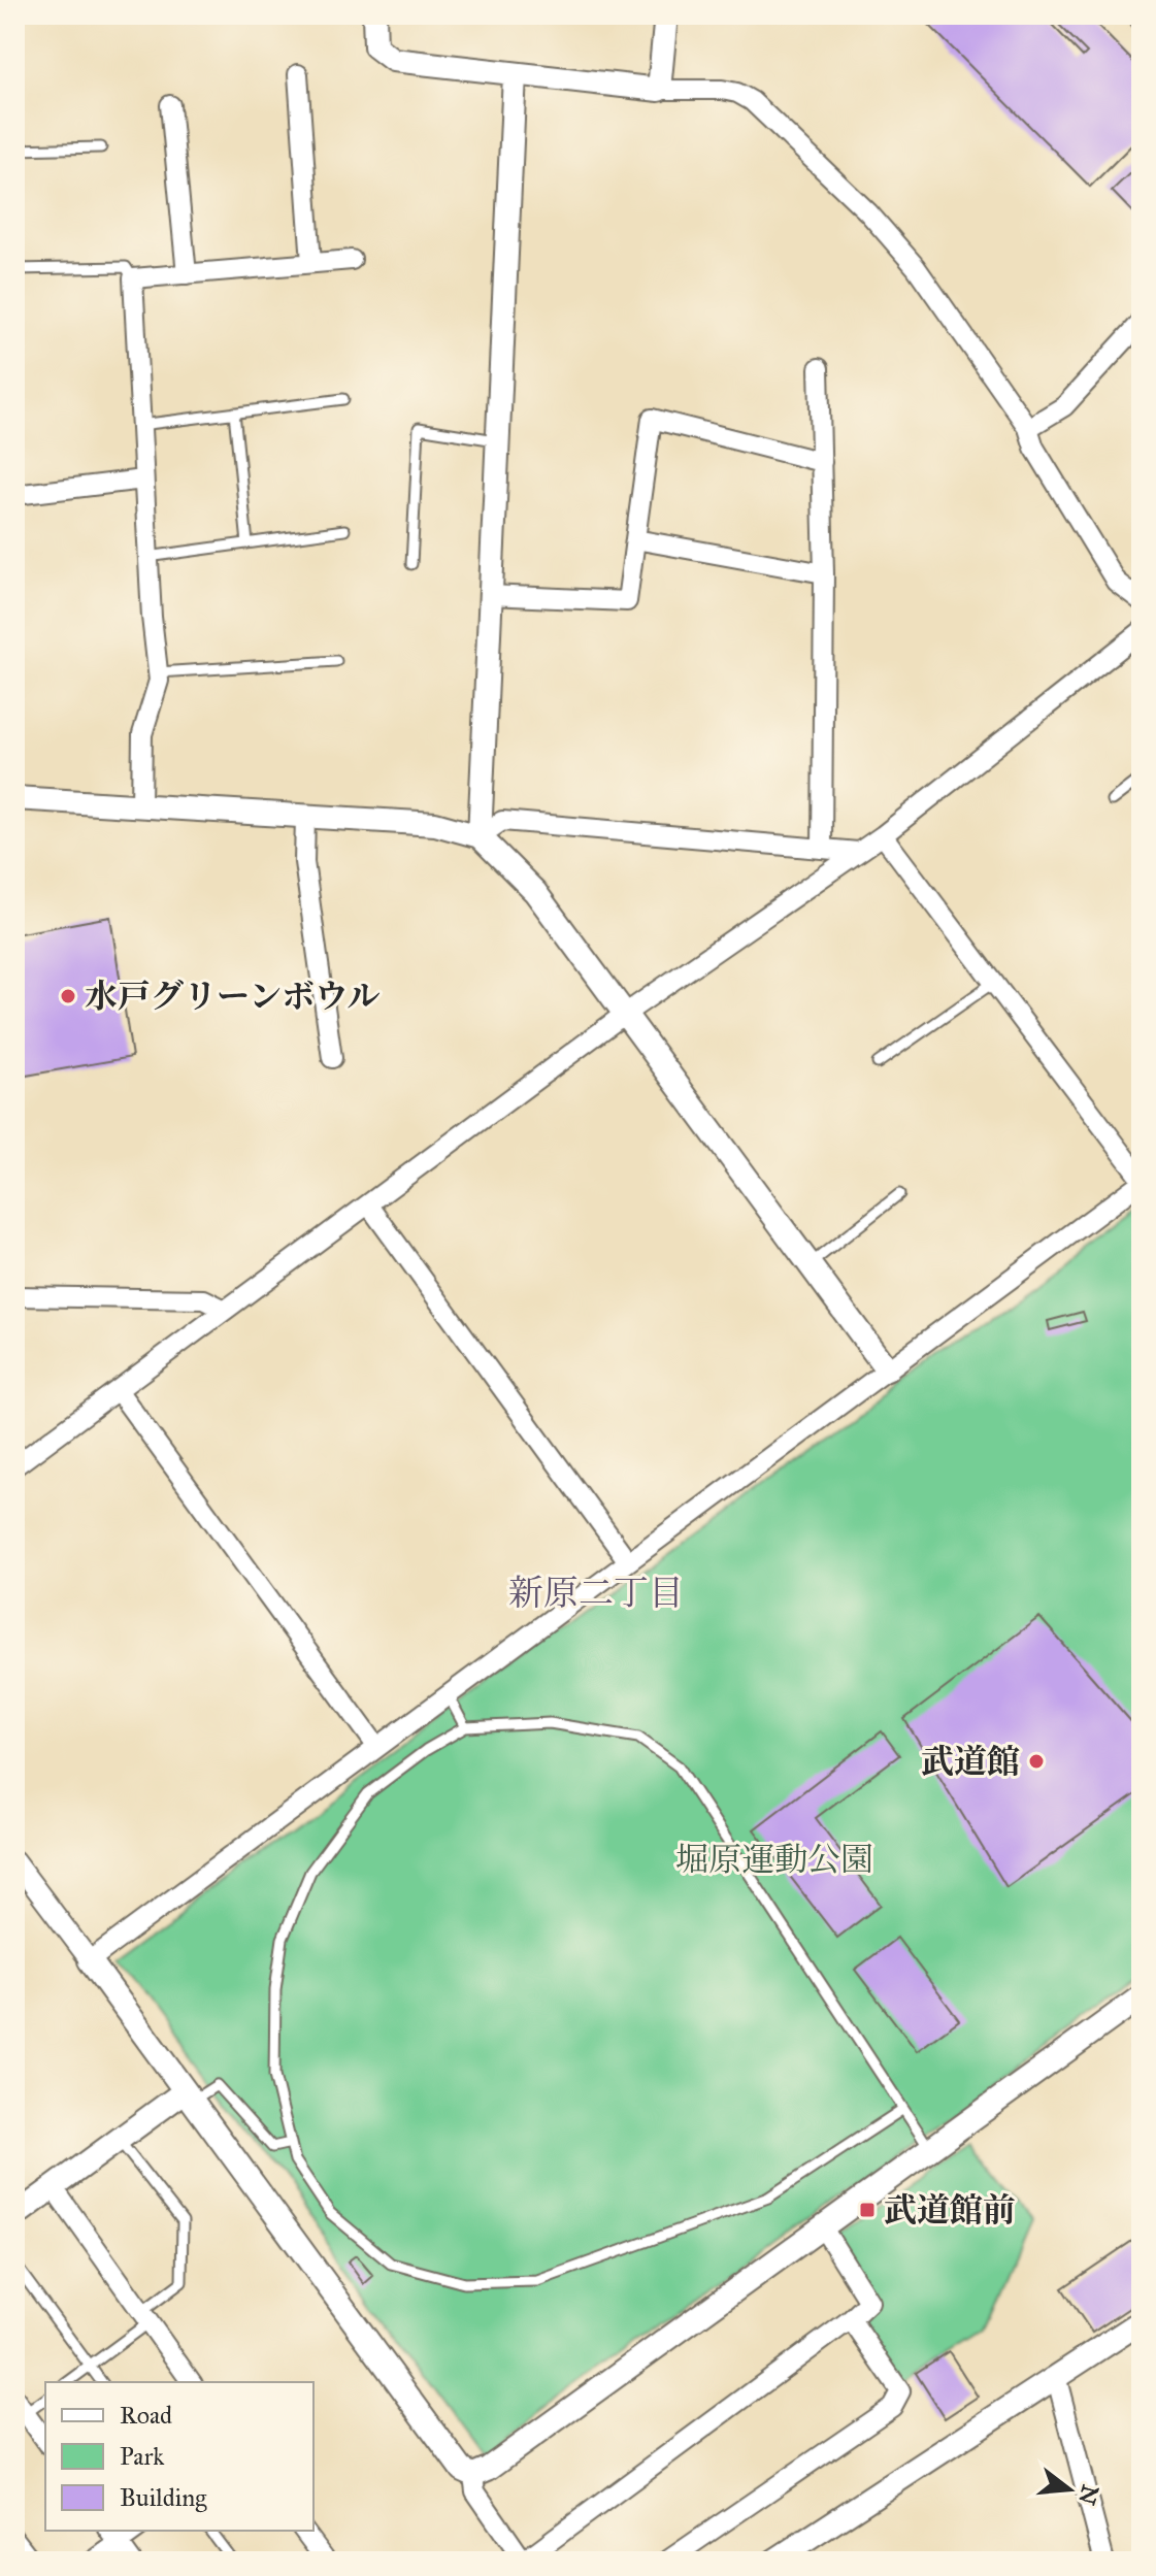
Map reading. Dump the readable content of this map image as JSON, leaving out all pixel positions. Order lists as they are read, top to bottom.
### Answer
{
  "districts": ["新原二丁目"],
  "parks": ["堀原運動公園"],
  "places": {
    "other": ["水戸グリーンボウル", "武道館"],
    "transit": ["武道館前"]
  },
  "legend": ["Road", "Park", "Building"],
  "north": "right"
}
